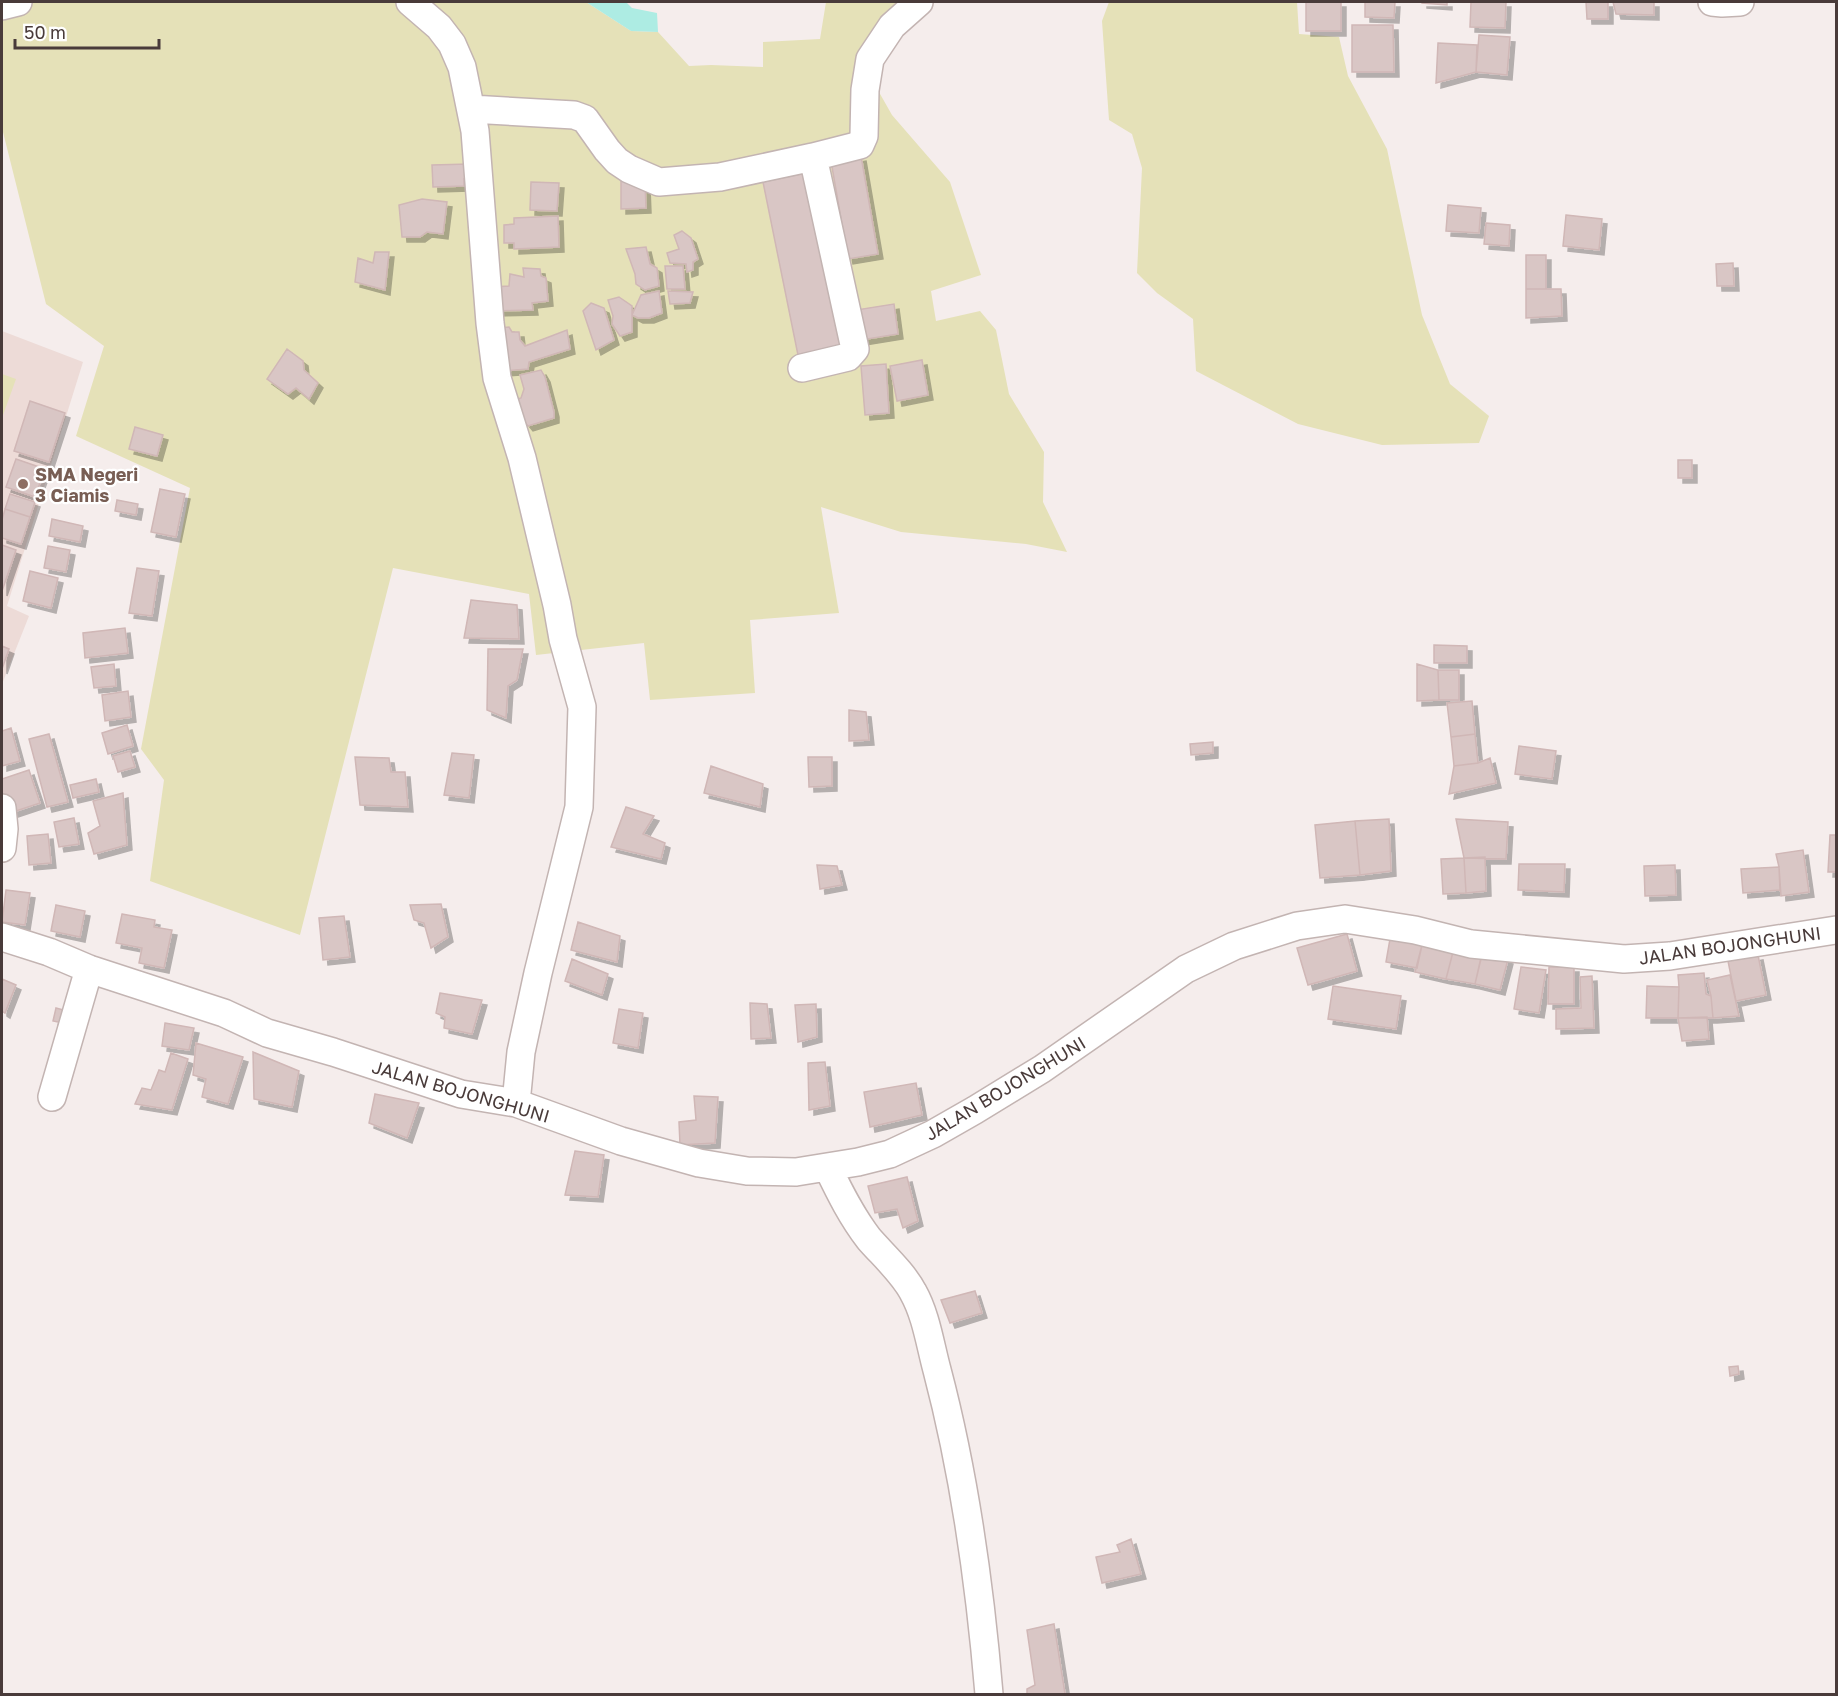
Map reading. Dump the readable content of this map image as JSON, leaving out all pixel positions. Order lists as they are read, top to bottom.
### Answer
{
  "streets": {
    "street": ["JALAN BOJONGHUNI"]
  },
  "places": ["SMA Negeri 3 Ciamis"],
  "scale_bar": "50 m"
}
